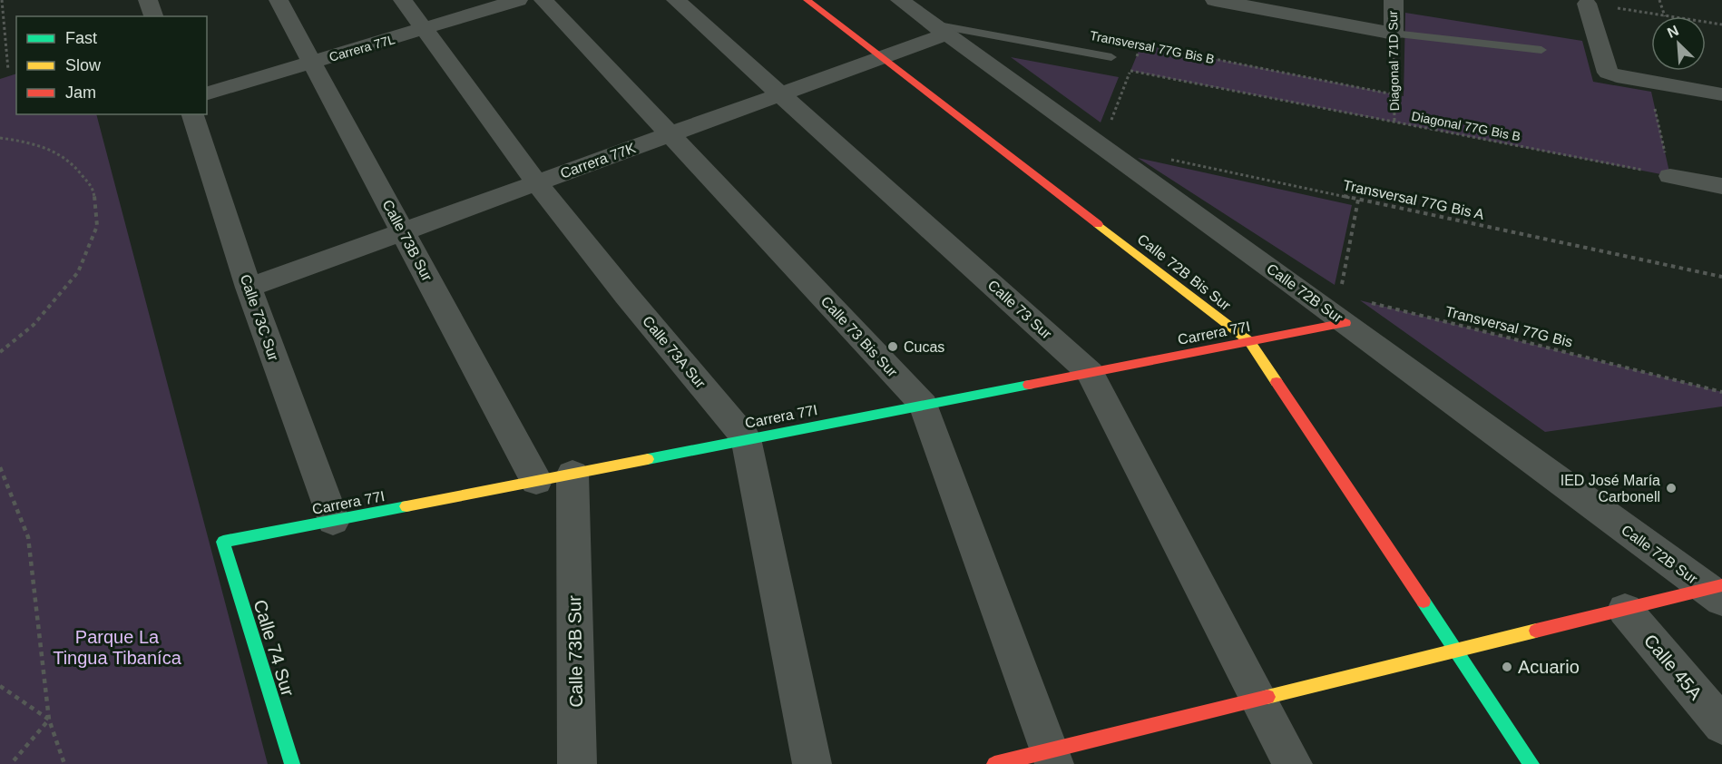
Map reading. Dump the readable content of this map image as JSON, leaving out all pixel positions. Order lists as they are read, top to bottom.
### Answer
{
  "streets": {
    "street": [
      "Carrera 77L",
      "Diagonal 71D Sur",
      "Carrera 77K",
      "Calle 73B Sur",
      "Calle 72B Bis Sur",
      "Calle 72B Sur",
      "Calle 73 Sur",
      "Calle 73C Sur",
      "Carrera 77I",
      "Calle 73 Bis Sur",
      "Calle 73A Sur",
      "Calle 74 Sur",
      "Calle 45A"
    ],
    "path": [
      "Transversal 77G Bis B",
      "Diagonal 77G Bis B",
      "Transversal 77G Bis A",
      "Transversal 77G Bis"
    ]
  },
  "crossings": [
    ["Transversal 77G Bis B", "Diagonal 71D Sur"],
    ["Carrera 77L", "Calle 73B Sur"],
    ["Carrera 77L", "Calle 73A Sur"],
    ["Diagonal 71D Sur", "Diagonal 77G Bis B"],
    ["Carrera 77K", "Calle 73B Sur"],
    ["Carrera 77K", "Calle 72B Bis Sur"],
    ["Carrera 77K", "Calle 72B Sur"],
    ["Carrera 77K", "Calle 73 Sur"],
    ["Carrera 77K", "Calle 73C Sur"],
    ["Carrera 77K", "Calle 73 Bis Sur"],
    ["Carrera 77K", "Calle 73A Sur"],
    ["Calle 73B Sur", "Carrera 77I"],
    ["Calle 72B Bis Sur", "Carrera 77I"],
    ["Calle 72B Sur", "Carrera 77I"],
    ["Calle 73 Sur", "Carrera 77I"],
    ["Calle 73C Sur", "Carrera 77I"],
    ["Carrera 77I", "Calle 73 Bis Sur"],
    ["Carrera 77I", "Calle 73A Sur"],
    ["Carrera 77I", "Calle 74 Sur"]
  ],
  "parks": ["Parque La Tingua Tibaníca"],
  "places": ["Cucas", "IED José María Carbonell", "Acuario"],
  "legend": ["Fast", "Slow", "Jam"],
  "north": "top left"
}
